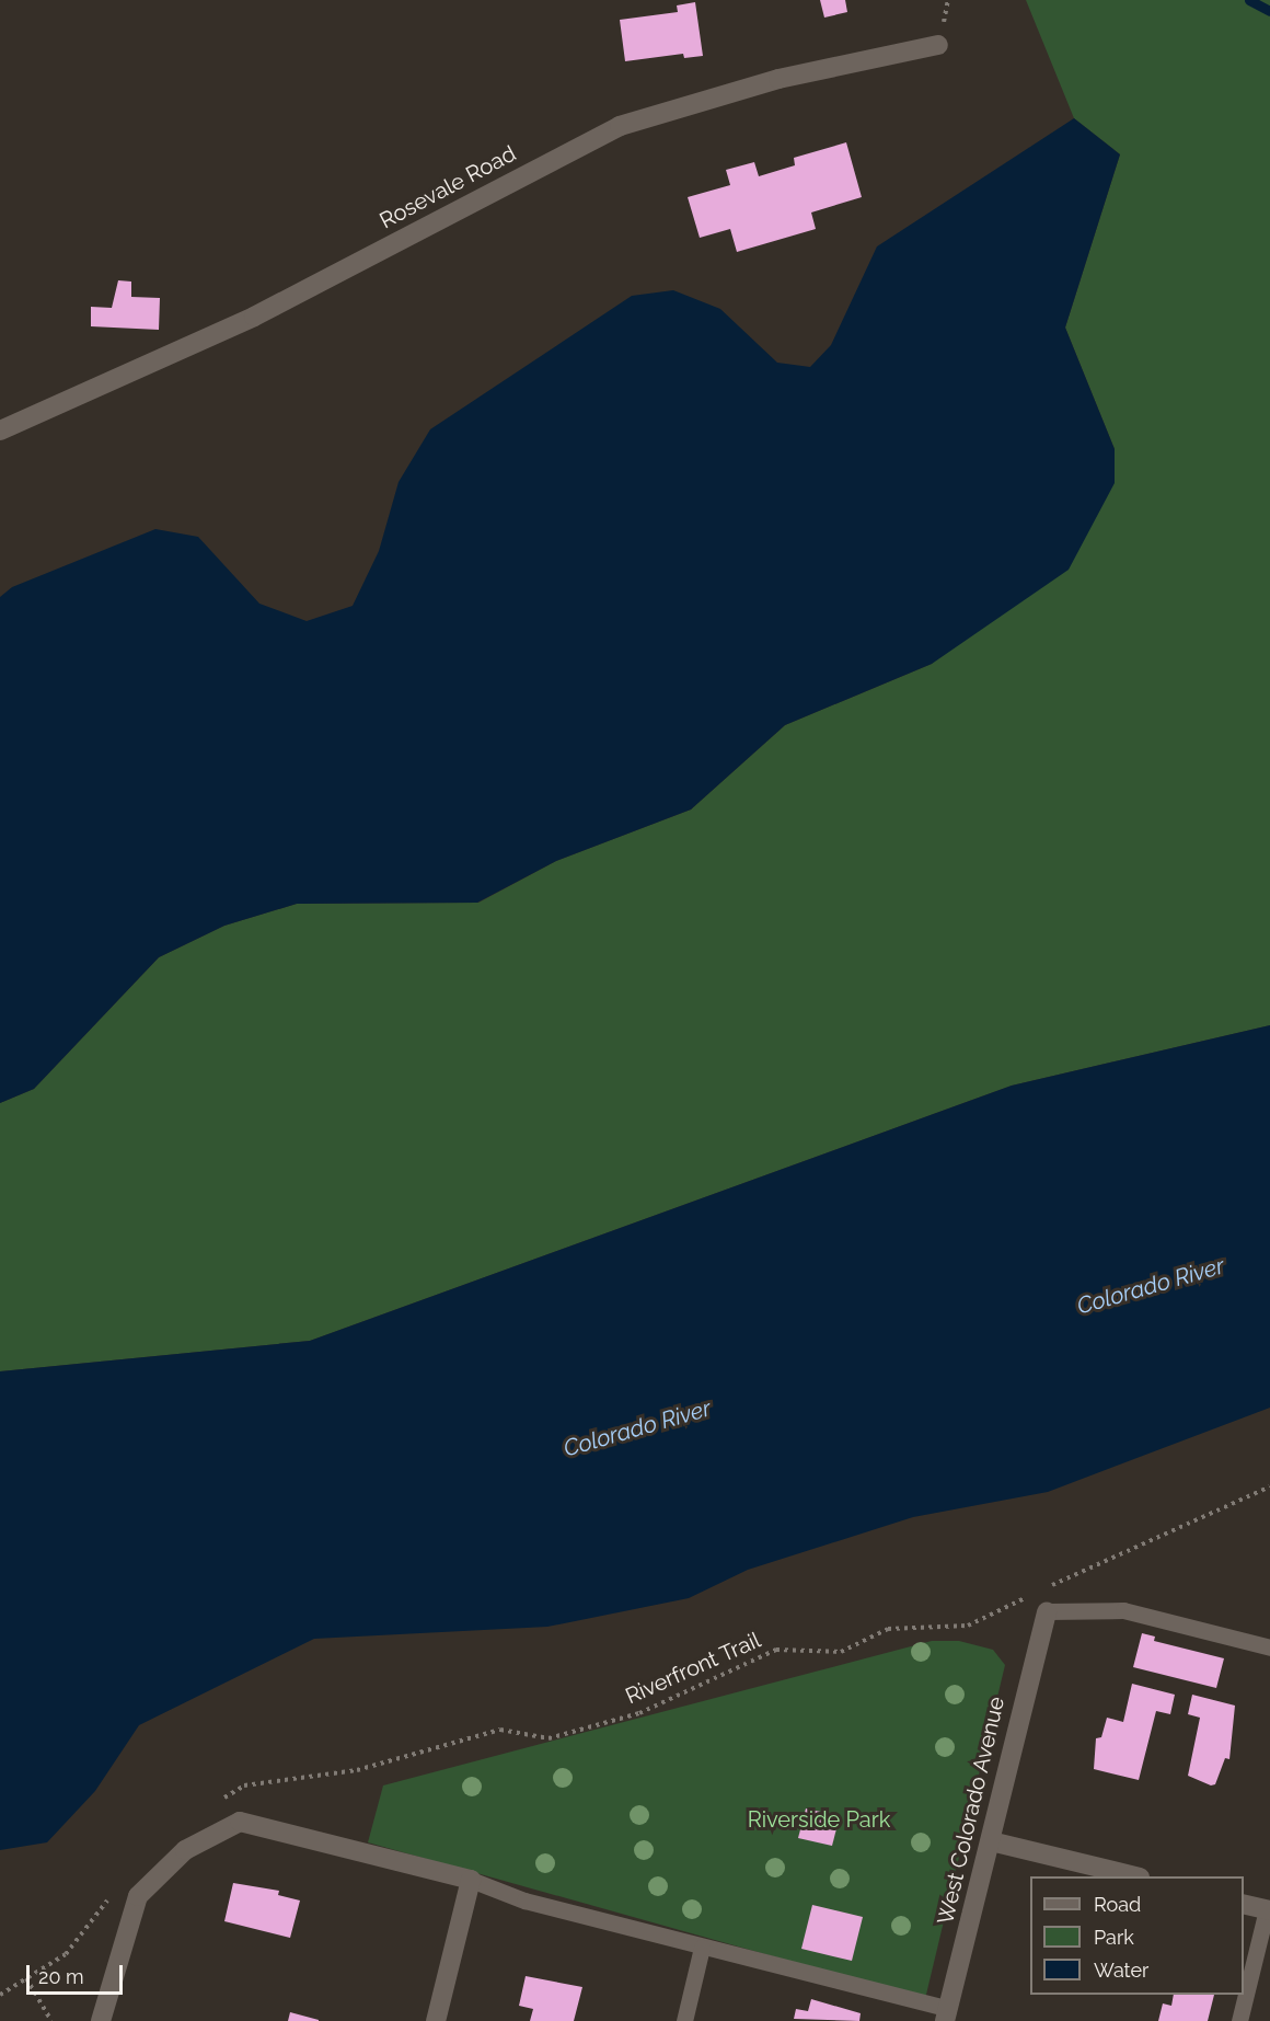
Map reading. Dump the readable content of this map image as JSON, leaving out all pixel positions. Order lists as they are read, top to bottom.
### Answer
{
  "streets": {
    "street": ["Rosevale Road", "West Colorado Avenue"],
    "path": ["Riverfront Trail"]
  },
  "water": ["Colorado River"],
  "parks": ["Riverside Park"],
  "legend": ["Road", "Park", "Water"],
  "scale_bar": "20 m"
}
